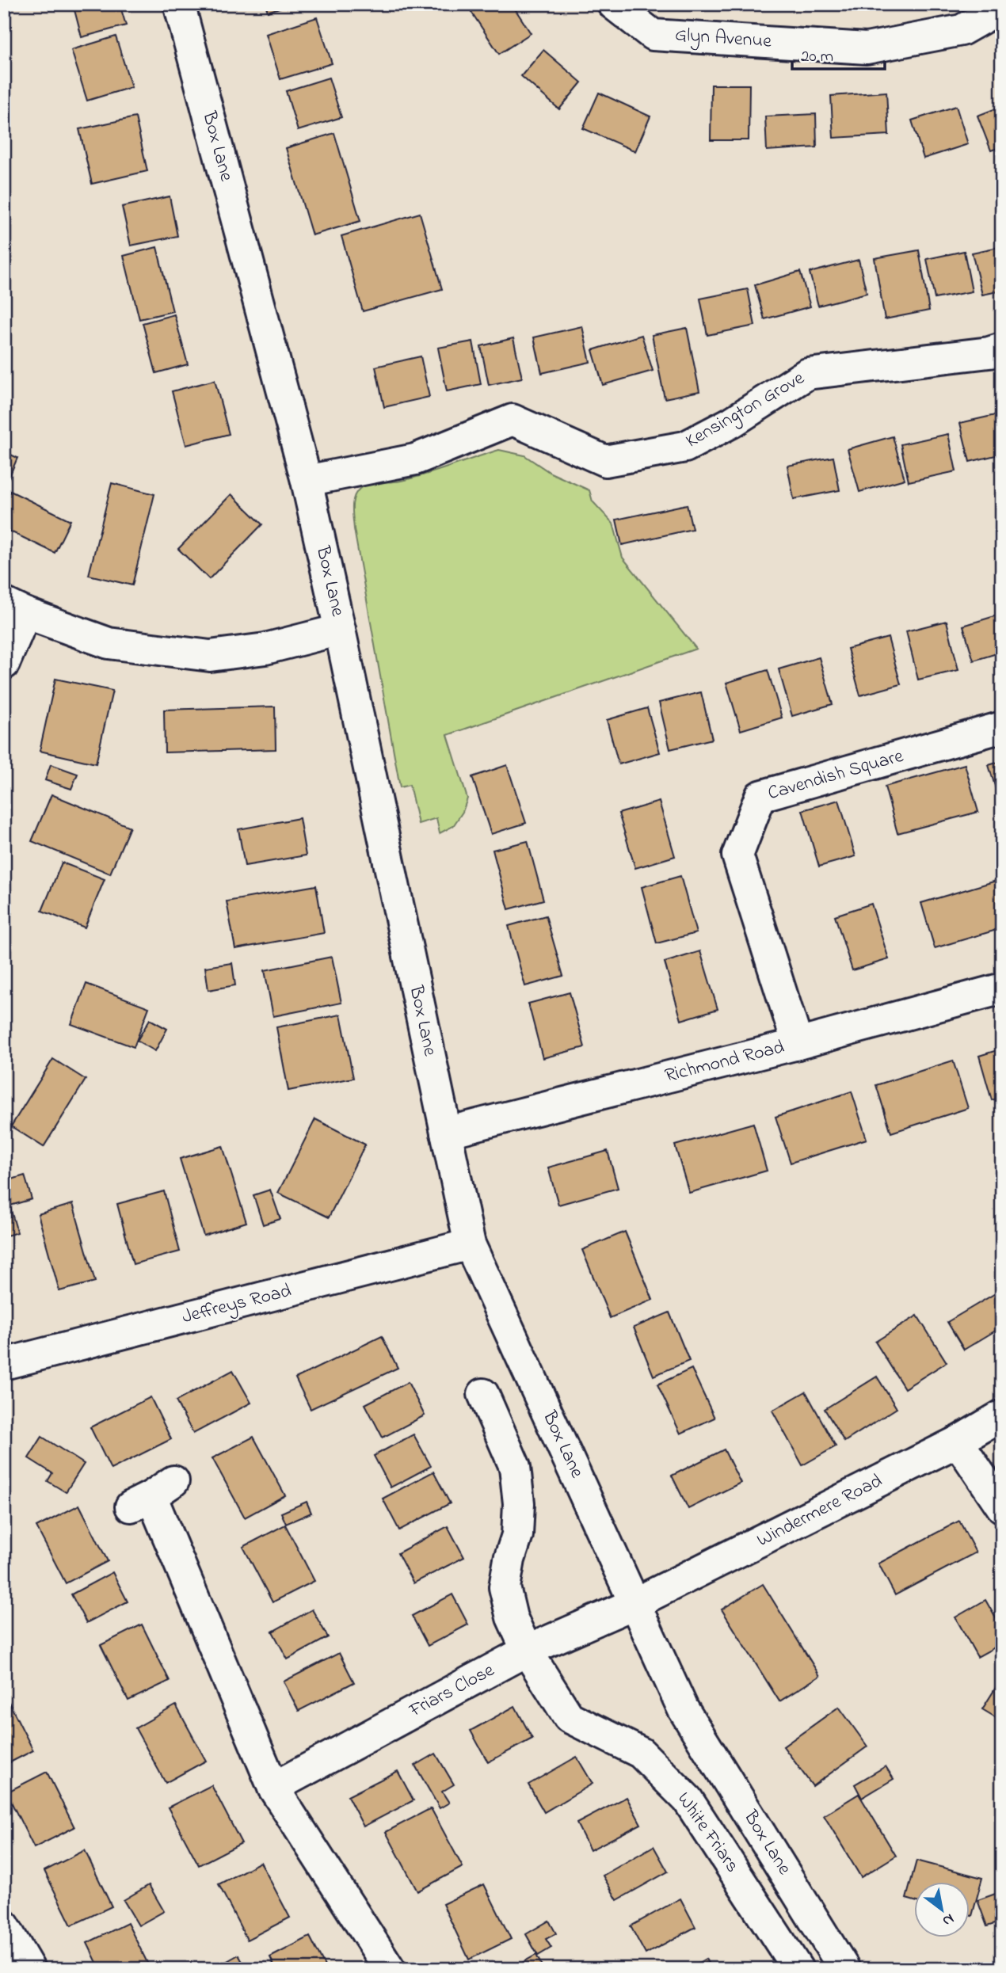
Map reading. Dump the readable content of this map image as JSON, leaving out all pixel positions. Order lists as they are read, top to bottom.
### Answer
{
  "streets": {
    "street": [
      "Glyn Avenue",
      "Box Lane",
      "Kensington Grove",
      "Cavendish Square",
      "Richmond Road",
      "Jeffreys Road",
      "Windermere Road",
      "Friars Close",
      "White Friars"
    ]
  },
  "crossings": [
    ["Box Lane", "Kensington Grove"],
    ["Box Lane", "Richmond Road"],
    ["Box Lane", "Jeffreys Road"],
    ["Box Lane", "Windermere Road"],
    ["Box Lane", "Friars Close"],
    ["Cavendish Square", "Richmond Road"],
    ["Windermere Road", "Friars Close"],
    ["Friars Close", "White Friars"]
  ],
  "scale_bar": "20 m",
  "north": "bottom right"
}
